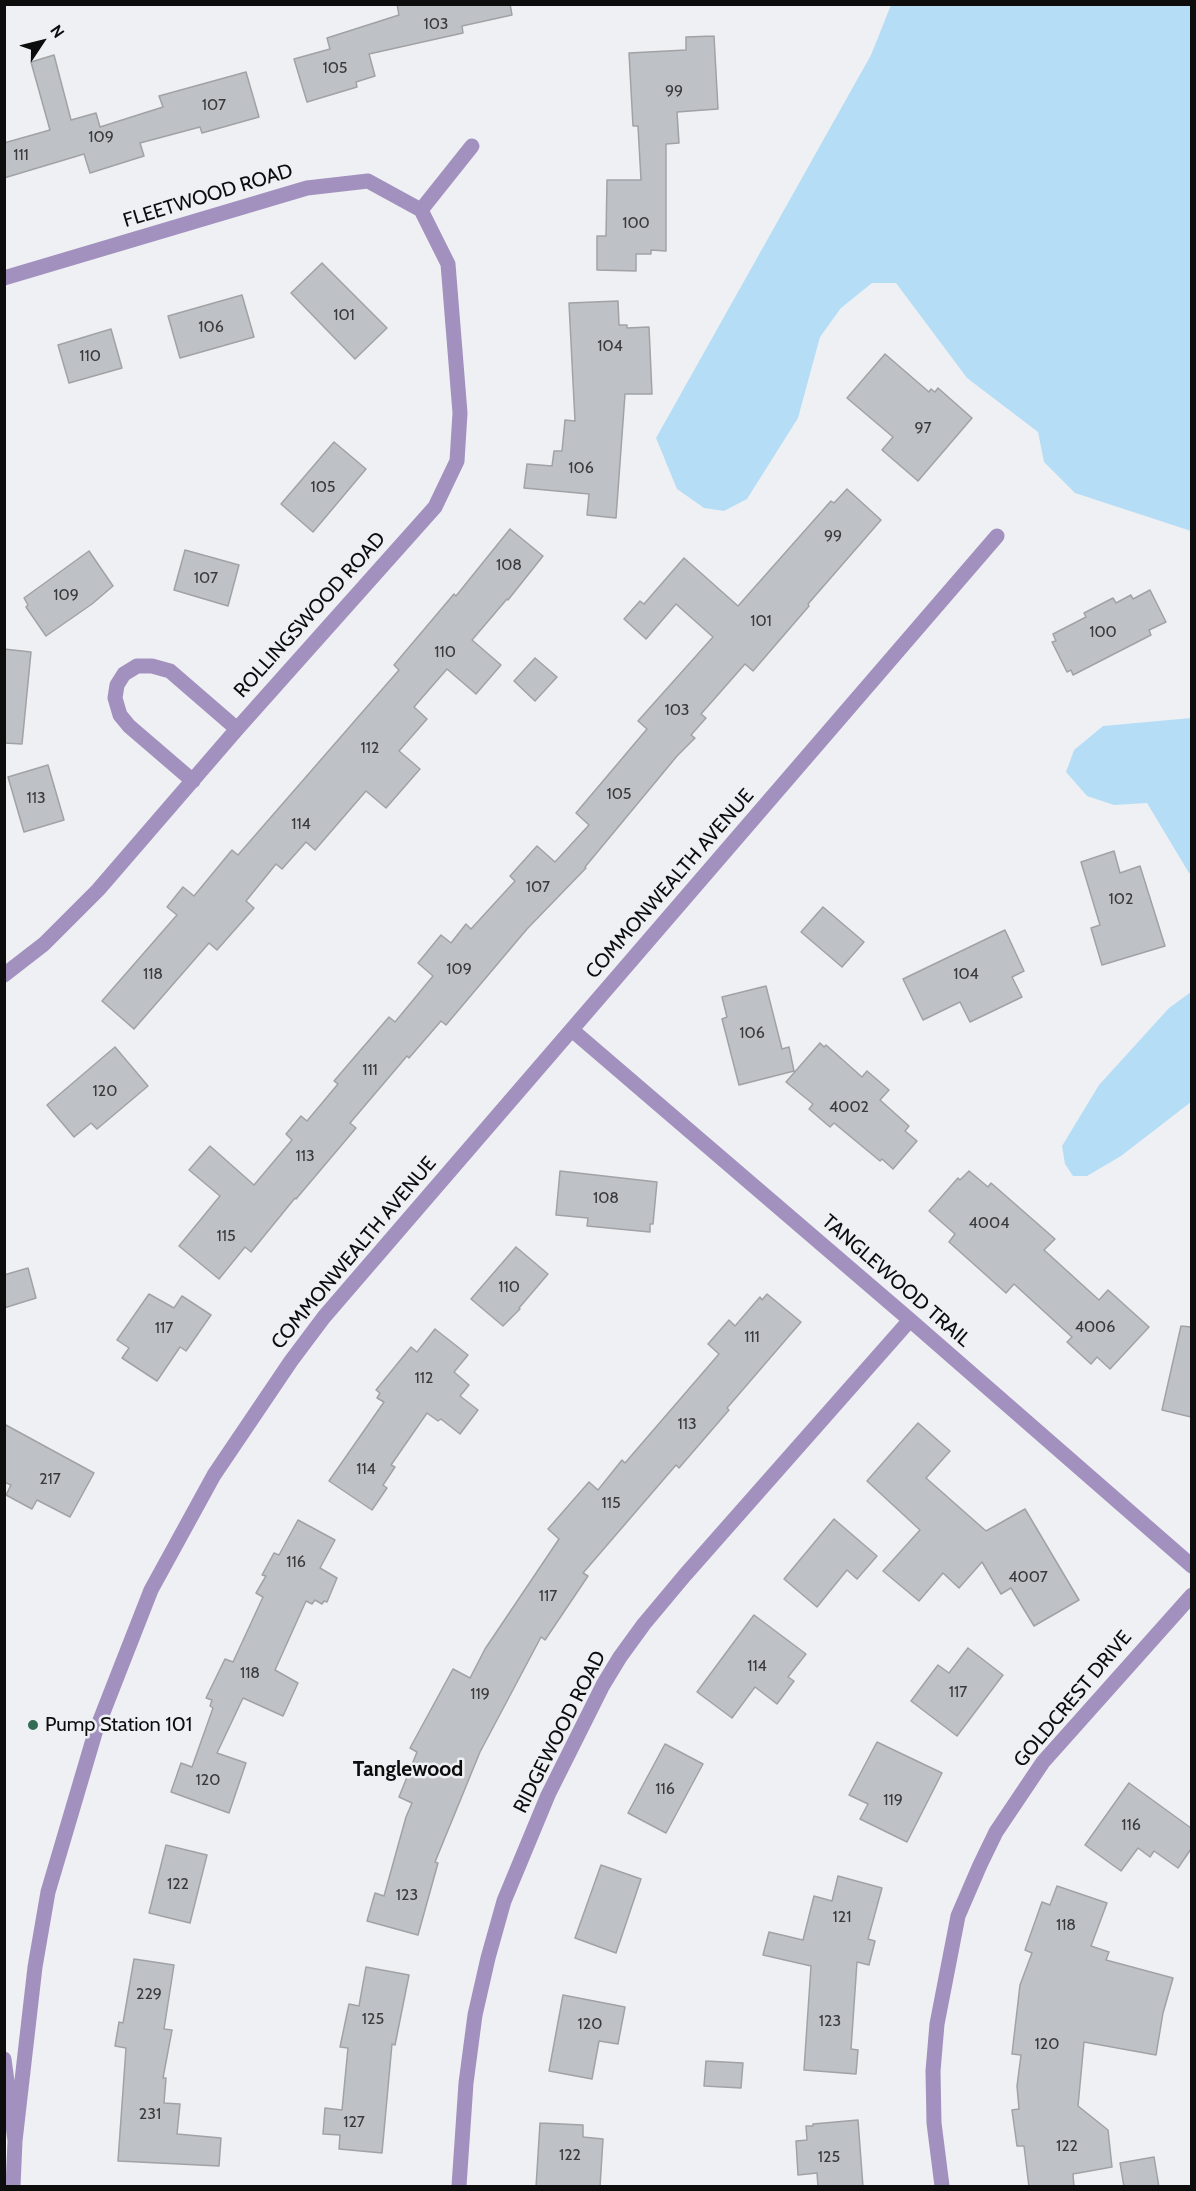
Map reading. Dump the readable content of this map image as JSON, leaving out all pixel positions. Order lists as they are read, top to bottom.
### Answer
{
  "streets": {
    "street": [
      "FLEETWOOD ROAD",
      "ROLLINGSWOOD ROAD",
      "COMMONWEALTH AVENUE",
      "TANGLEWOOD TRAIL",
      "GOLDCREST DRIVE",
      "RIDGEWOOD ROAD"
    ]
  },
  "crossings": [
    ["FLEETWOOD ROAD", "ROLLINGSWOOD ROAD"],
    ["COMMONWEALTH AVENUE", "TANGLEWOOD TRAIL"],
    ["TANGLEWOOD TRAIL", "RIDGEWOOD ROAD"]
  ],
  "districts": ["Tanglewood"],
  "places": ["Pump Station 101"],
  "house_numbers": [
    "103",
    "105",
    "99",
    "107",
    "109",
    "111",
    "100",
    "101",
    "106",
    "104",
    "110",
    "97",
    "106",
    "105",
    "99",
    "108",
    "107",
    "109",
    "101",
    "100",
    "110",
    "103",
    "112",
    "105",
    "113",
    "114",
    "107",
    "102",
    "109",
    "118",
    "104",
    "106",
    "111",
    "120",
    "4002",
    "113",
    "108",
    "4004",
    "115",
    "110",
    "4006",
    "117",
    "111",
    "112",
    "113",
    "114",
    "217",
    "115",
    "116",
    "4007",
    "117",
    "114",
    "118",
    "117",
    "119",
    "120",
    "116",
    "119",
    "116",
    "122",
    "123",
    "121",
    "118",
    "229",
    "125",
    "123",
    "120",
    "120",
    "231",
    "127",
    "122",
    "122",
    "125"
  ],
  "north": "top right"
}
